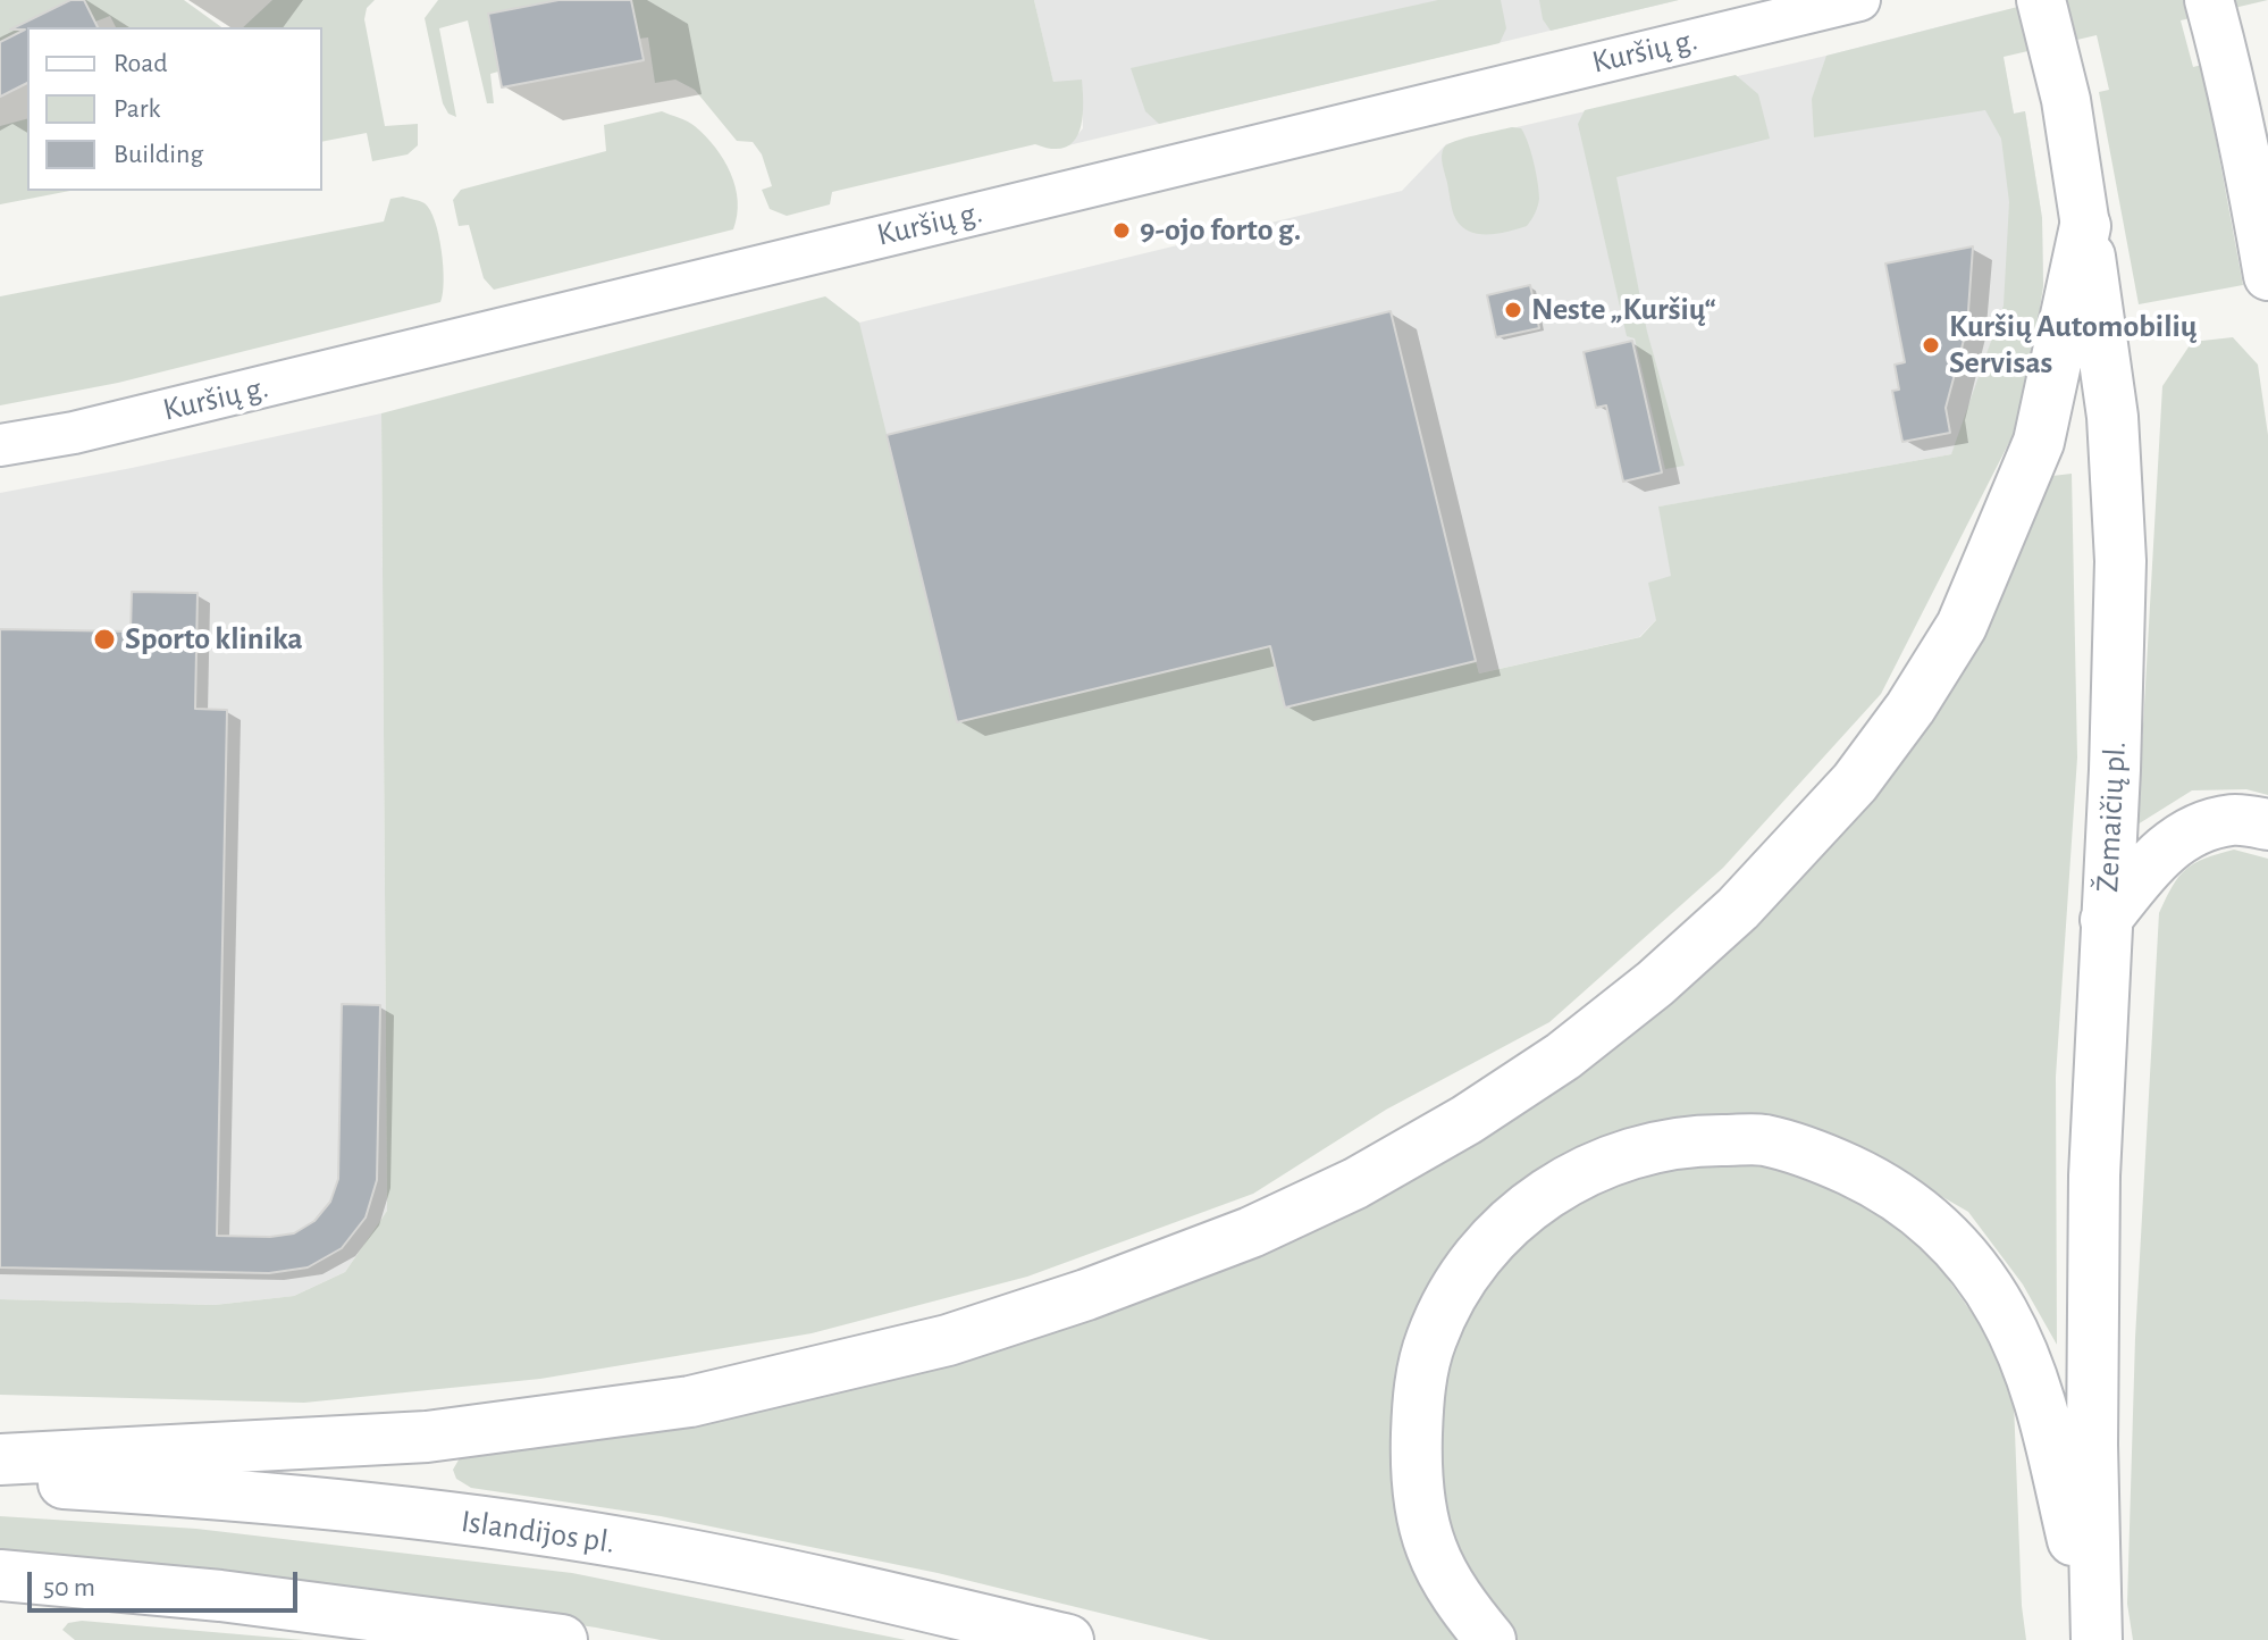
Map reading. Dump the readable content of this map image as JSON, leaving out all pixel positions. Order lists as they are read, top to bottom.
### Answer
{
  "streets": {
    "highway": ["Žemaičių pl.", "Islandijos pl."],
    "main road": ["Kuršių g."]
  },
  "places": [
    "9-ojo forto g.",
    "Neste „Kuršių“",
    "Kuršių Automobilių Servisas",
    "Sporto klinika"
  ],
  "legend": ["Road", "Park", "Building"],
  "scale_bar": "50 m"
}
